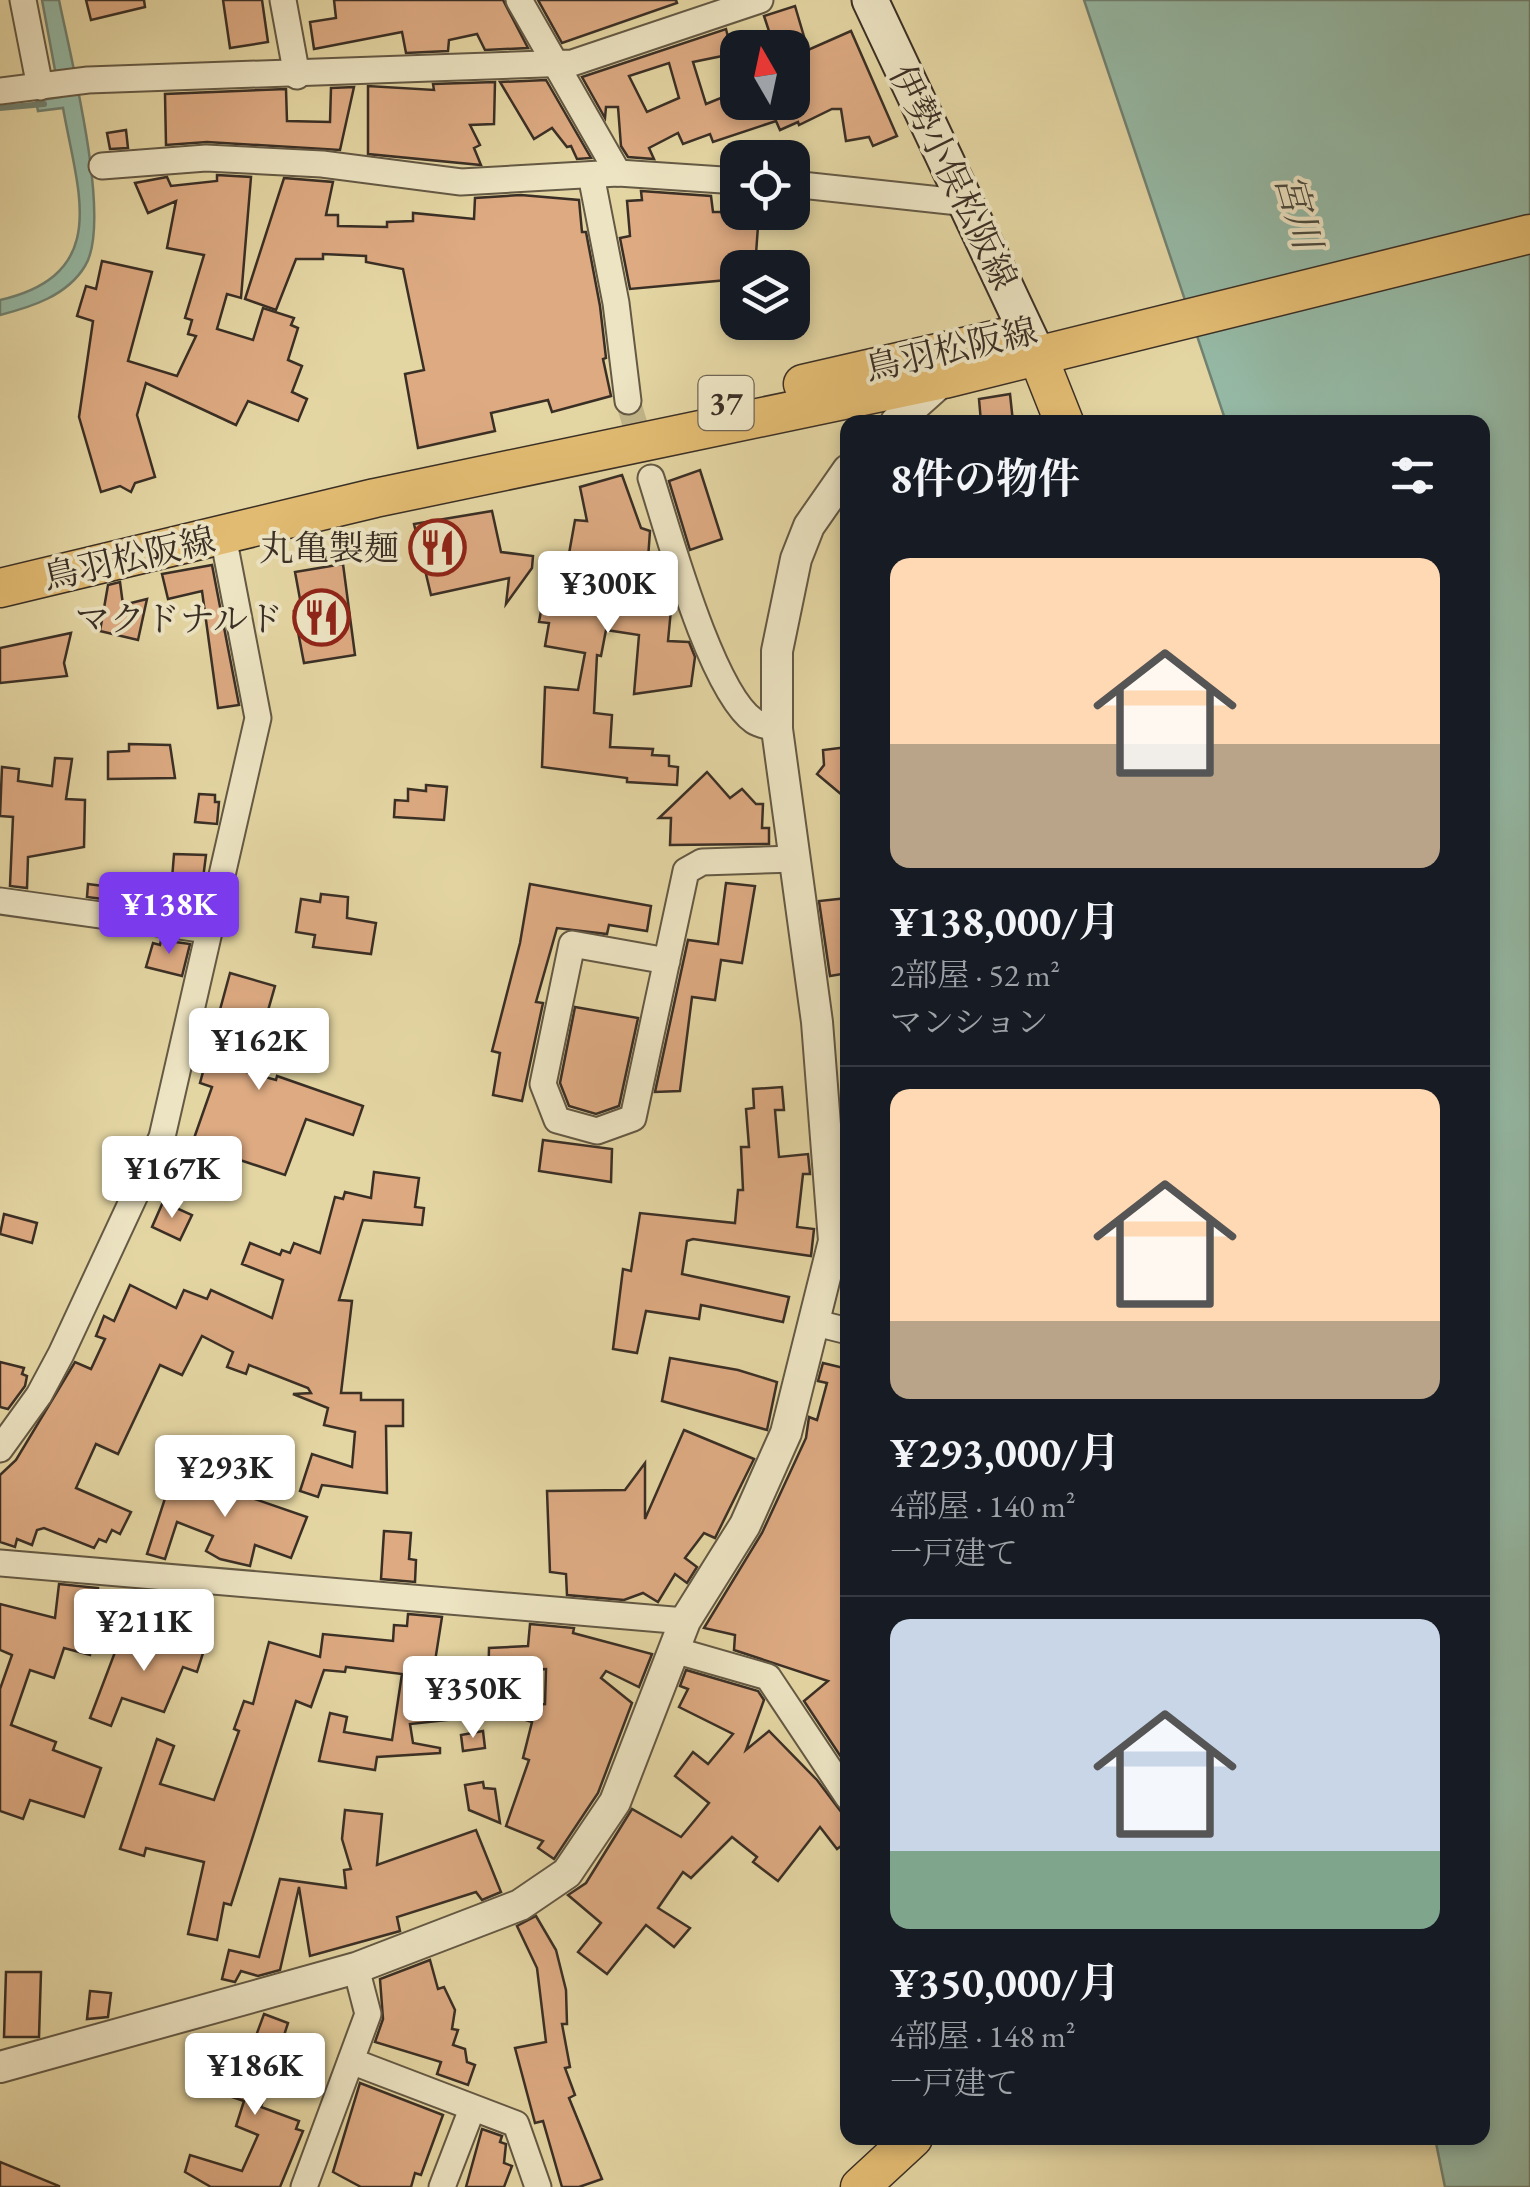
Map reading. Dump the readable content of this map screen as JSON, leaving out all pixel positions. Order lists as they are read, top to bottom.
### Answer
{
  "streets": {
    "main road": ["伊勢小俣松阪線", "鳥羽松阪線", "37"]
  },
  "crossings": [
    ["伊勢小俣松阪線", "鳥羽松阪線"]
  ],
  "water": ["宮川"],
  "places": {
    "restaurant": ["丸亀製麺", "マクドナルド"]
  },
  "north": "top",
  "page": {
    "heading": "8件の物件",
    "list": [
      {
        "name": "¥138,000/月",
        "note": "2部屋 · 52 m² · マンション"
      },
      {
        "name": "¥293,000/月",
        "note": "4部屋 · 140 m² · 一戸建て"
      },
      {
        "name": "¥350,000/月",
        "note": "4部屋 · 148 m² · 一戸建て"
      }
    ],
    "price": [
      "¥300K",
      "¥138K",
      "¥162K",
      "¥167K",
      "¥293K",
      "¥211K",
      "¥350K",
      "¥186K"
    ]
  }
}
